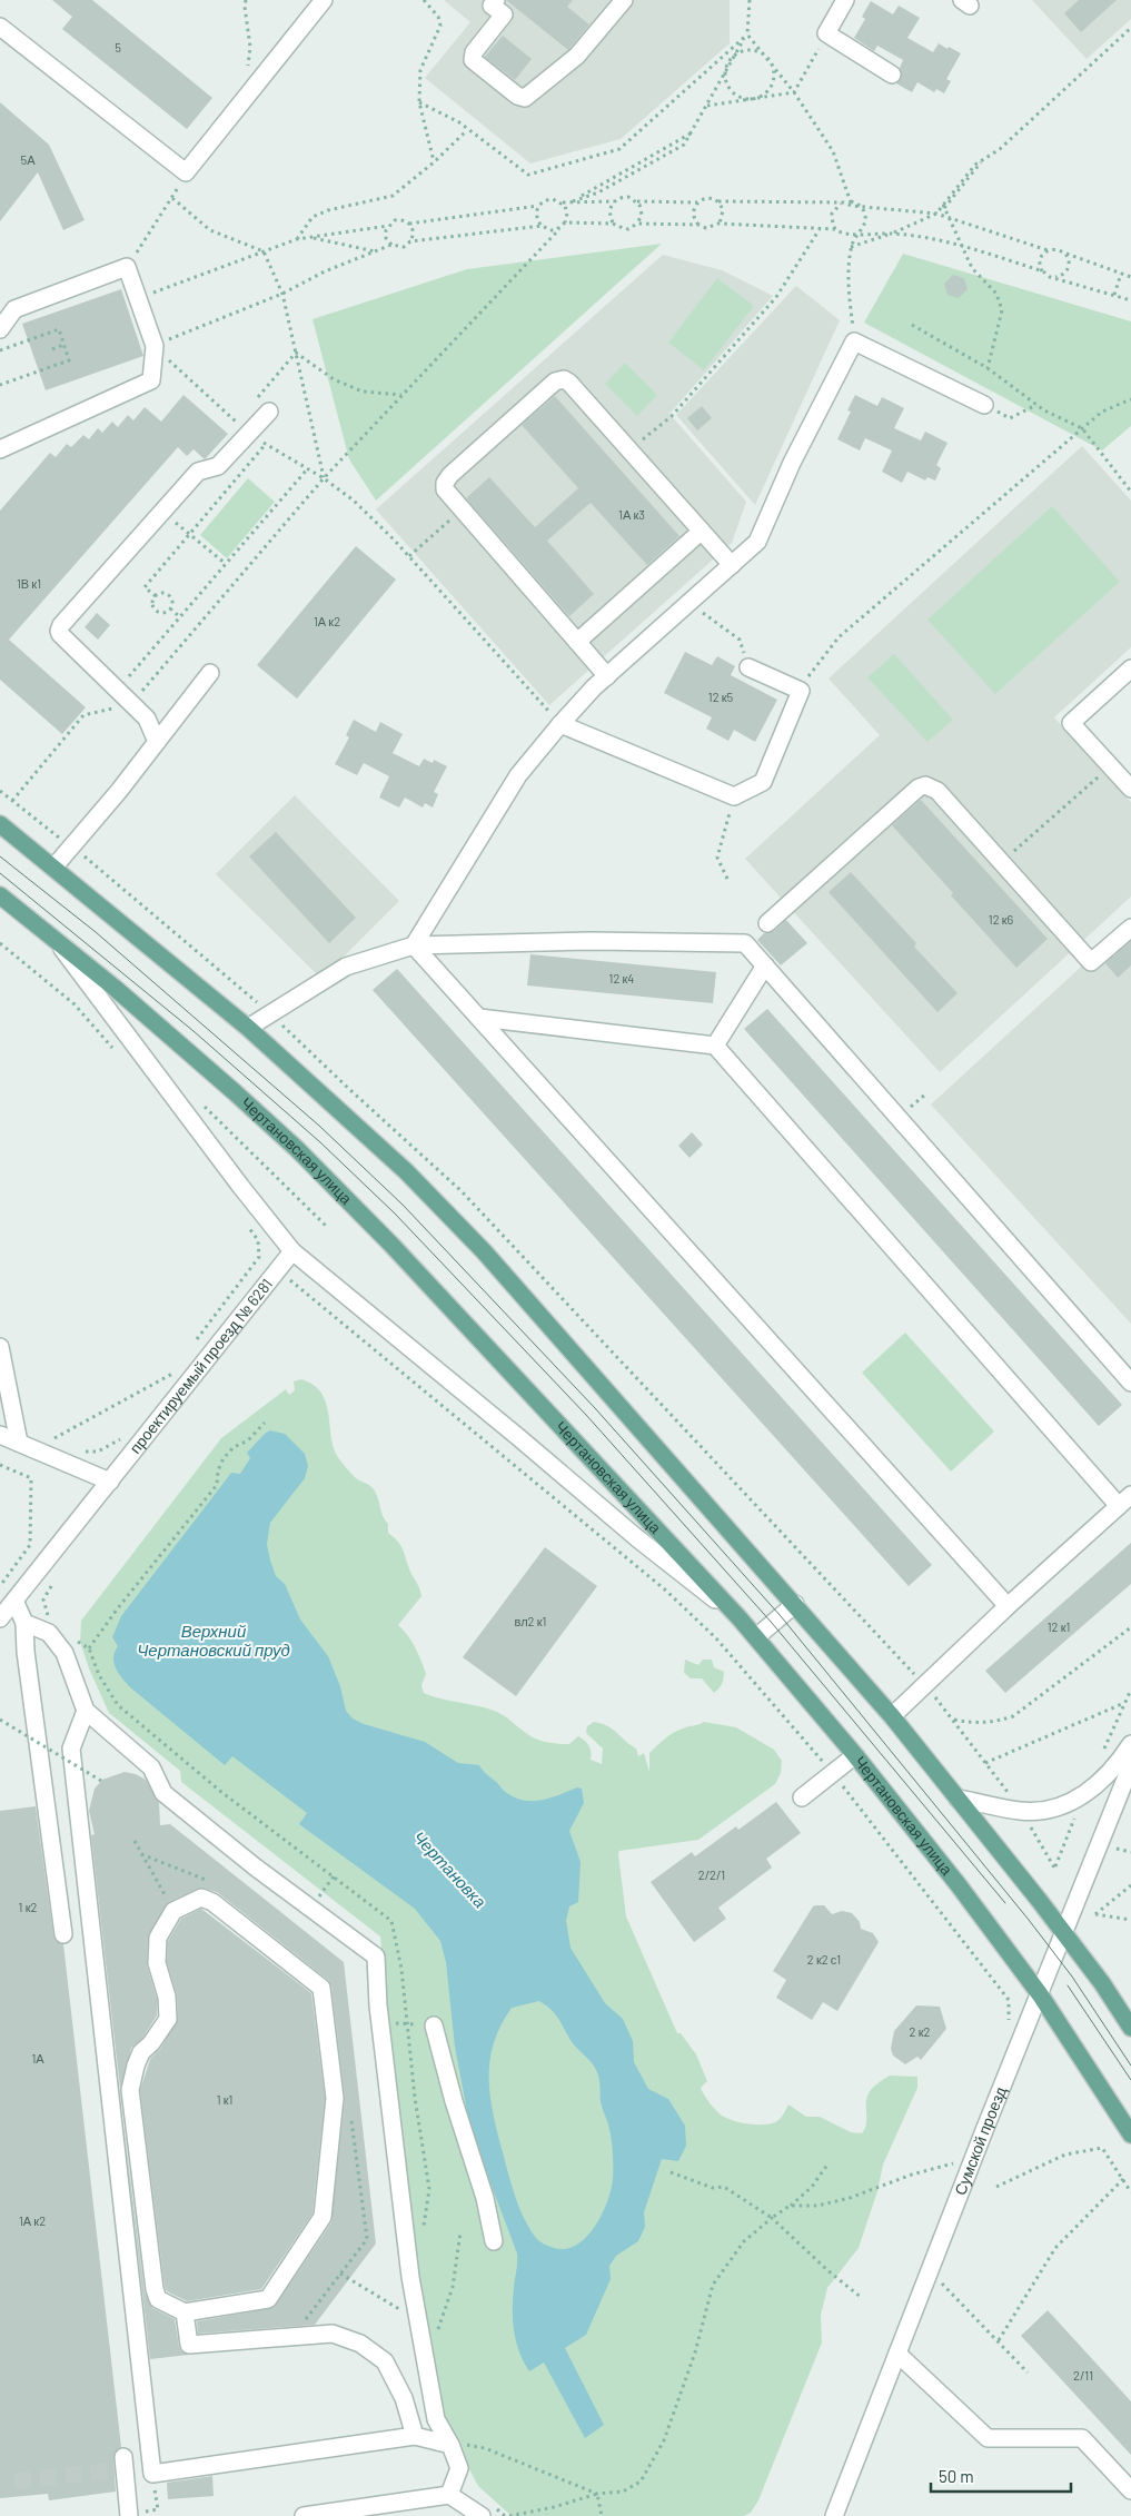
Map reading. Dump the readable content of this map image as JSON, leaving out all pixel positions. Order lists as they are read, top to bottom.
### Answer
{
  "streets": {
    "main road": ["Чертановская улица"],
    "street": ["проектируемый проезд № 6281", "Сумской проезд"]
  },
  "crossings": [
    ["Чертановская улица", "Сумской проезд"]
  ],
  "water": ["Верхний Чертановский пруд", "Чертановка"],
  "house_numbers": [
    "5",
    "5А",
    "1А к3",
    "1В к1",
    "1А к2",
    "12 к5",
    "12 к6",
    "12 к4",
    "вл2 к1",
    "12 к1",
    "2/2/1",
    "1 к2",
    "2 к2 с1",
    "2 к2",
    "1А",
    "1 к1",
    "1А к2",
    "2/11"
  ],
  "scale_bar": "50 m"
}
